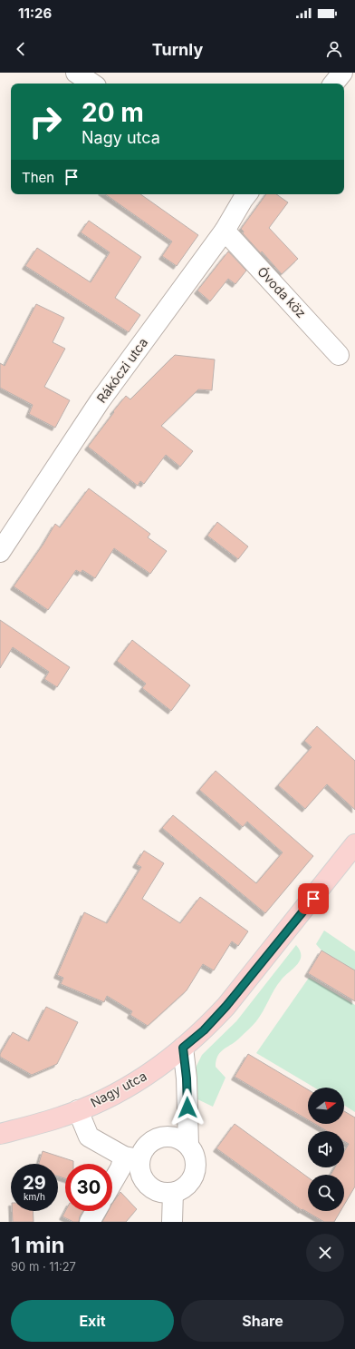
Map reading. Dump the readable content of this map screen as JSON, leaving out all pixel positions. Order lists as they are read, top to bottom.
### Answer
{
  "streets": {
    "main road": ["Nagy utca"],
    "street": ["Óvoda köz", "Rákóczi utca"]
  },
  "crossings": [
    ["Óvoda köz", "Rákóczi utca"]
  ],
  "north": "right",
  "page": {
    "status": "11:26",
    "header": "Turnly",
    "turn": ["20 m", "Nagy utca"],
    "then": "Then",
    "speed": "29 km/h",
    "limit": "30",
    "heading": ["1 min", "90 m · 11:27"],
    "buttons": ["Exit", "Share"]
  }
}
